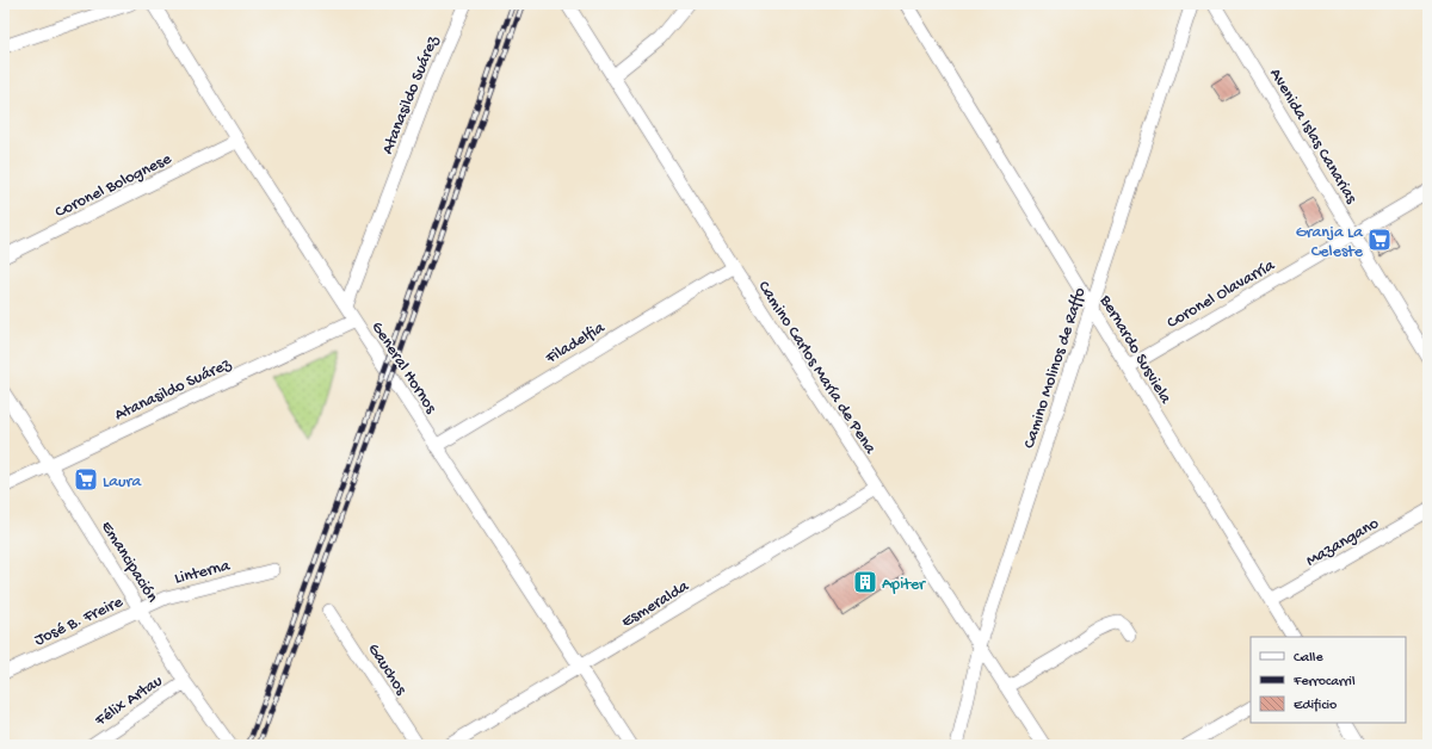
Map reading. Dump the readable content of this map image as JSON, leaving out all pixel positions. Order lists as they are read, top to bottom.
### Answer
{
  "streets": {
    "street": [
      "Atanasildo Suárez",
      "Avenida Islas Canarias",
      "Coronel Bolognese",
      "Coronel Olavarría",
      "Filadelfia",
      "Bernardo Susviela",
      "General Hornos",
      "Camino Carlos María de Pena",
      "Camino Molinos de Raffo",
      "Mazangano",
      "Emancipación",
      "Linterna",
      "Esmeralda",
      "José B. Freire",
      "Gauchos",
      "Félix Artau"
    ]
  },
  "crossings": [
    ["Atanasildo Suárez", "General Hornos"],
    ["Atanasildo Suárez", "Emancipación"],
    ["Avenida Islas Canarias", "Coronel Olavarría"],
    ["Coronel Bolognese", "General Hornos"],
    ["Coronel Olavarría", "Bernardo Susviela"],
    ["Filadelfia", "General Hornos"],
    ["Filadelfia", "Camino Carlos María de Pena"],
    ["Bernardo Susviela", "Camino Molinos de Raffo"],
    ["Bernardo Susviela", "Mazangano"],
    ["General Hornos", "Esmeralda"],
    ["Camino Carlos María de Pena", "Camino Molinos de Raffo"],
    ["Camino Carlos María de Pena", "Esmeralda"],
    ["Emancipación", "Linterna"],
    ["Emancipación", "José B. Freire"],
    ["Emancipación", "Félix Artau"],
    ["Linterna", "José B. Freire"]
  ],
  "places": {
    "supermarket": ["Granja La Celeste", "Laura"],
    "building": ["Apiter"]
  },
  "legend": ["Calle", "Ferrocarril", "Edificio"]
}
